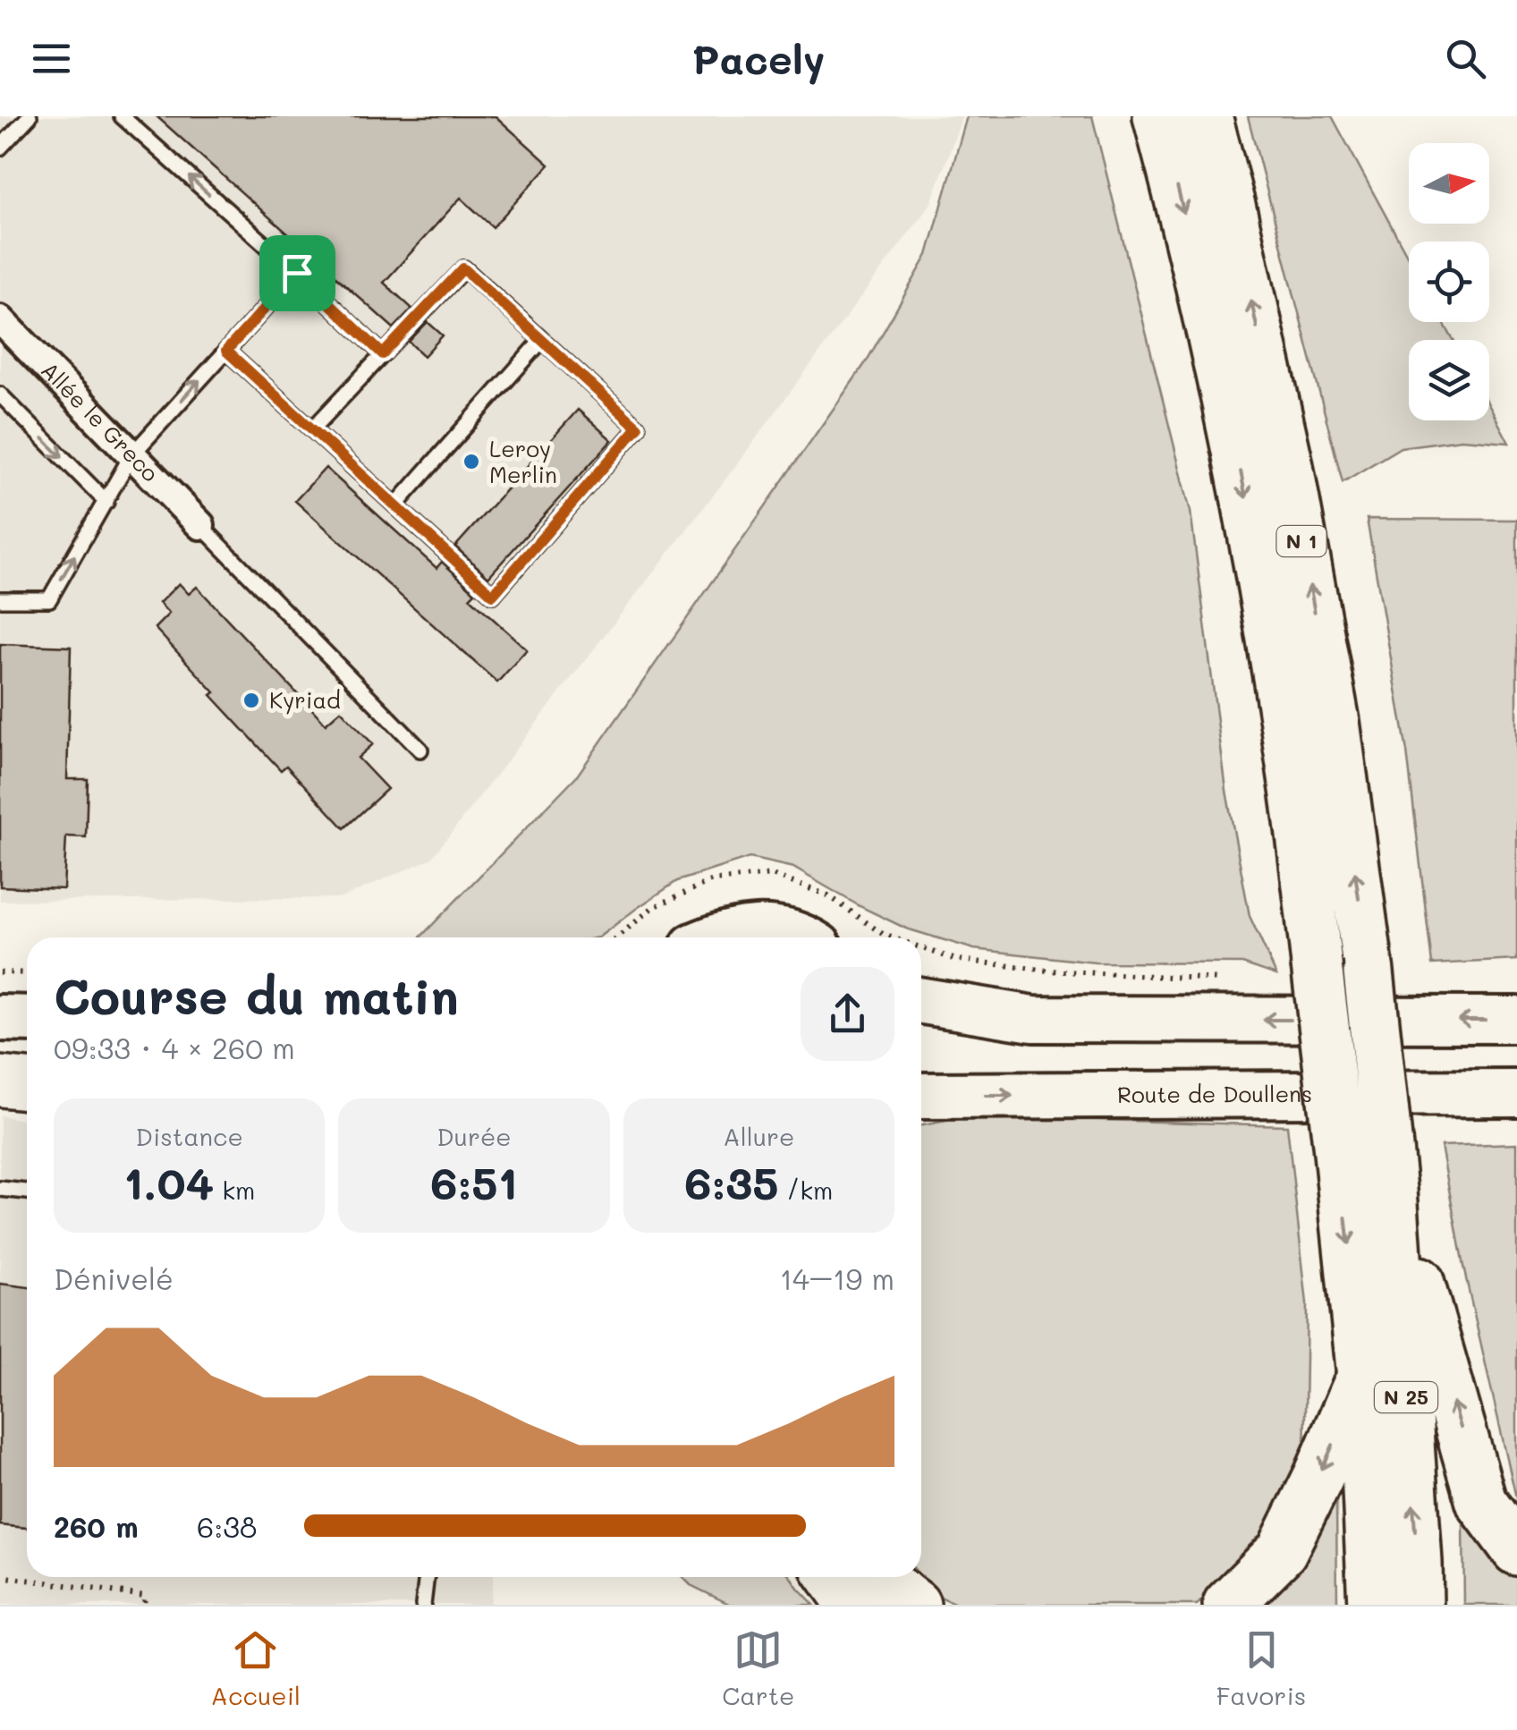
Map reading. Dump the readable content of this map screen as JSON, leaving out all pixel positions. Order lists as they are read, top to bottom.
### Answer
{
  "streets": {
    "highway": ["N 1", "N 25"],
    "main road": ["Route de Doullens"],
    "street": ["Allée le Greco"]
  },
  "crossings": [
    ["N 1", "N 25"]
  ],
  "places": ["Leroy Merlin", "Kyriad"],
  "north": "right",
  "page": {
    "header": "Pacely",
    "heading": ["Course du matin", "09:33 · 4 × 260 m"],
    "stats": [
      ["Distance", "1.04 km"],
      ["Durée", "6:51"],
      ["Allure", "6:35 /km"]
    ],
    "chart": ["Dénivelé", "14–19 m"],
    "list": [
      {
        "name": "260 m",
        "note": "6:38"
      }
    ],
    "tabs": ["Accueil", "Carte", "Favoris"]
  }
}
